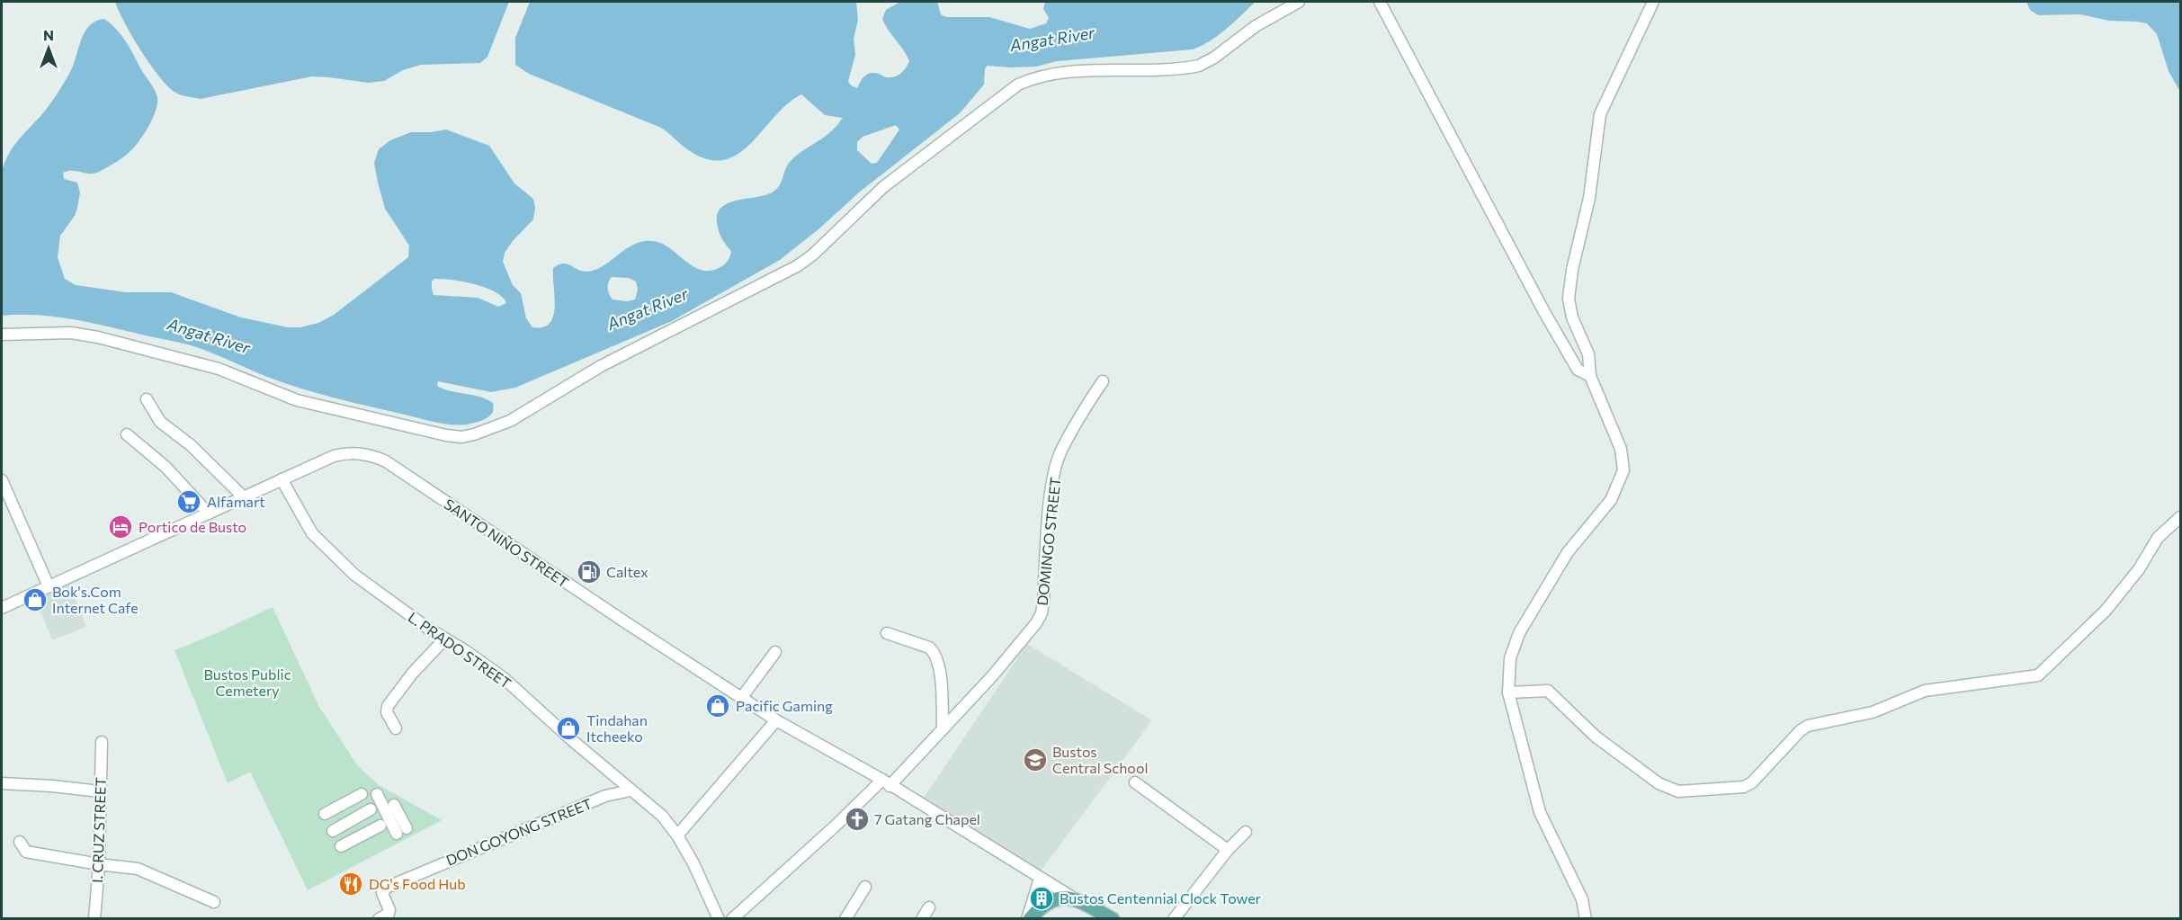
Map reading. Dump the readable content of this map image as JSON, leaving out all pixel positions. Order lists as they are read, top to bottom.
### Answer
{
  "streets": {
    "street": [
      "DOMINGO STREET",
      "SANTO NIÑO STREET",
      "L. PRADO STREET",
      "I. CRUZ STREET",
      "DON GOYONG STREET"
    ]
  },
  "crossings": [
    ["DOMINGO STREET", "SANTO NIÑO STREET"],
    ["SANTO NIÑO STREET", "L. PRADO STREET"],
    ["L. PRADO STREET", "DON GOYONG STREET"]
  ],
  "water": ["Angat River"],
  "parks": ["Bustos Public Cemetery"],
  "places": {
    "supermarket": ["Alfamart"],
    "hotel": ["Portico de Busto"],
    "fuel station": ["Caltex"],
    "shop": ["Bok's.Com Internet Cafe", "Pacific Gaming", "Tindahan Itcheeko"],
    "school or university": ["Bustos Central School"],
    "church": ["7 Gatang Chapel"],
    "restaurant": ["DG's Food Hub"],
    "building": ["Bustos Centennial Clock Tower"]
  },
  "north": "top"
}
